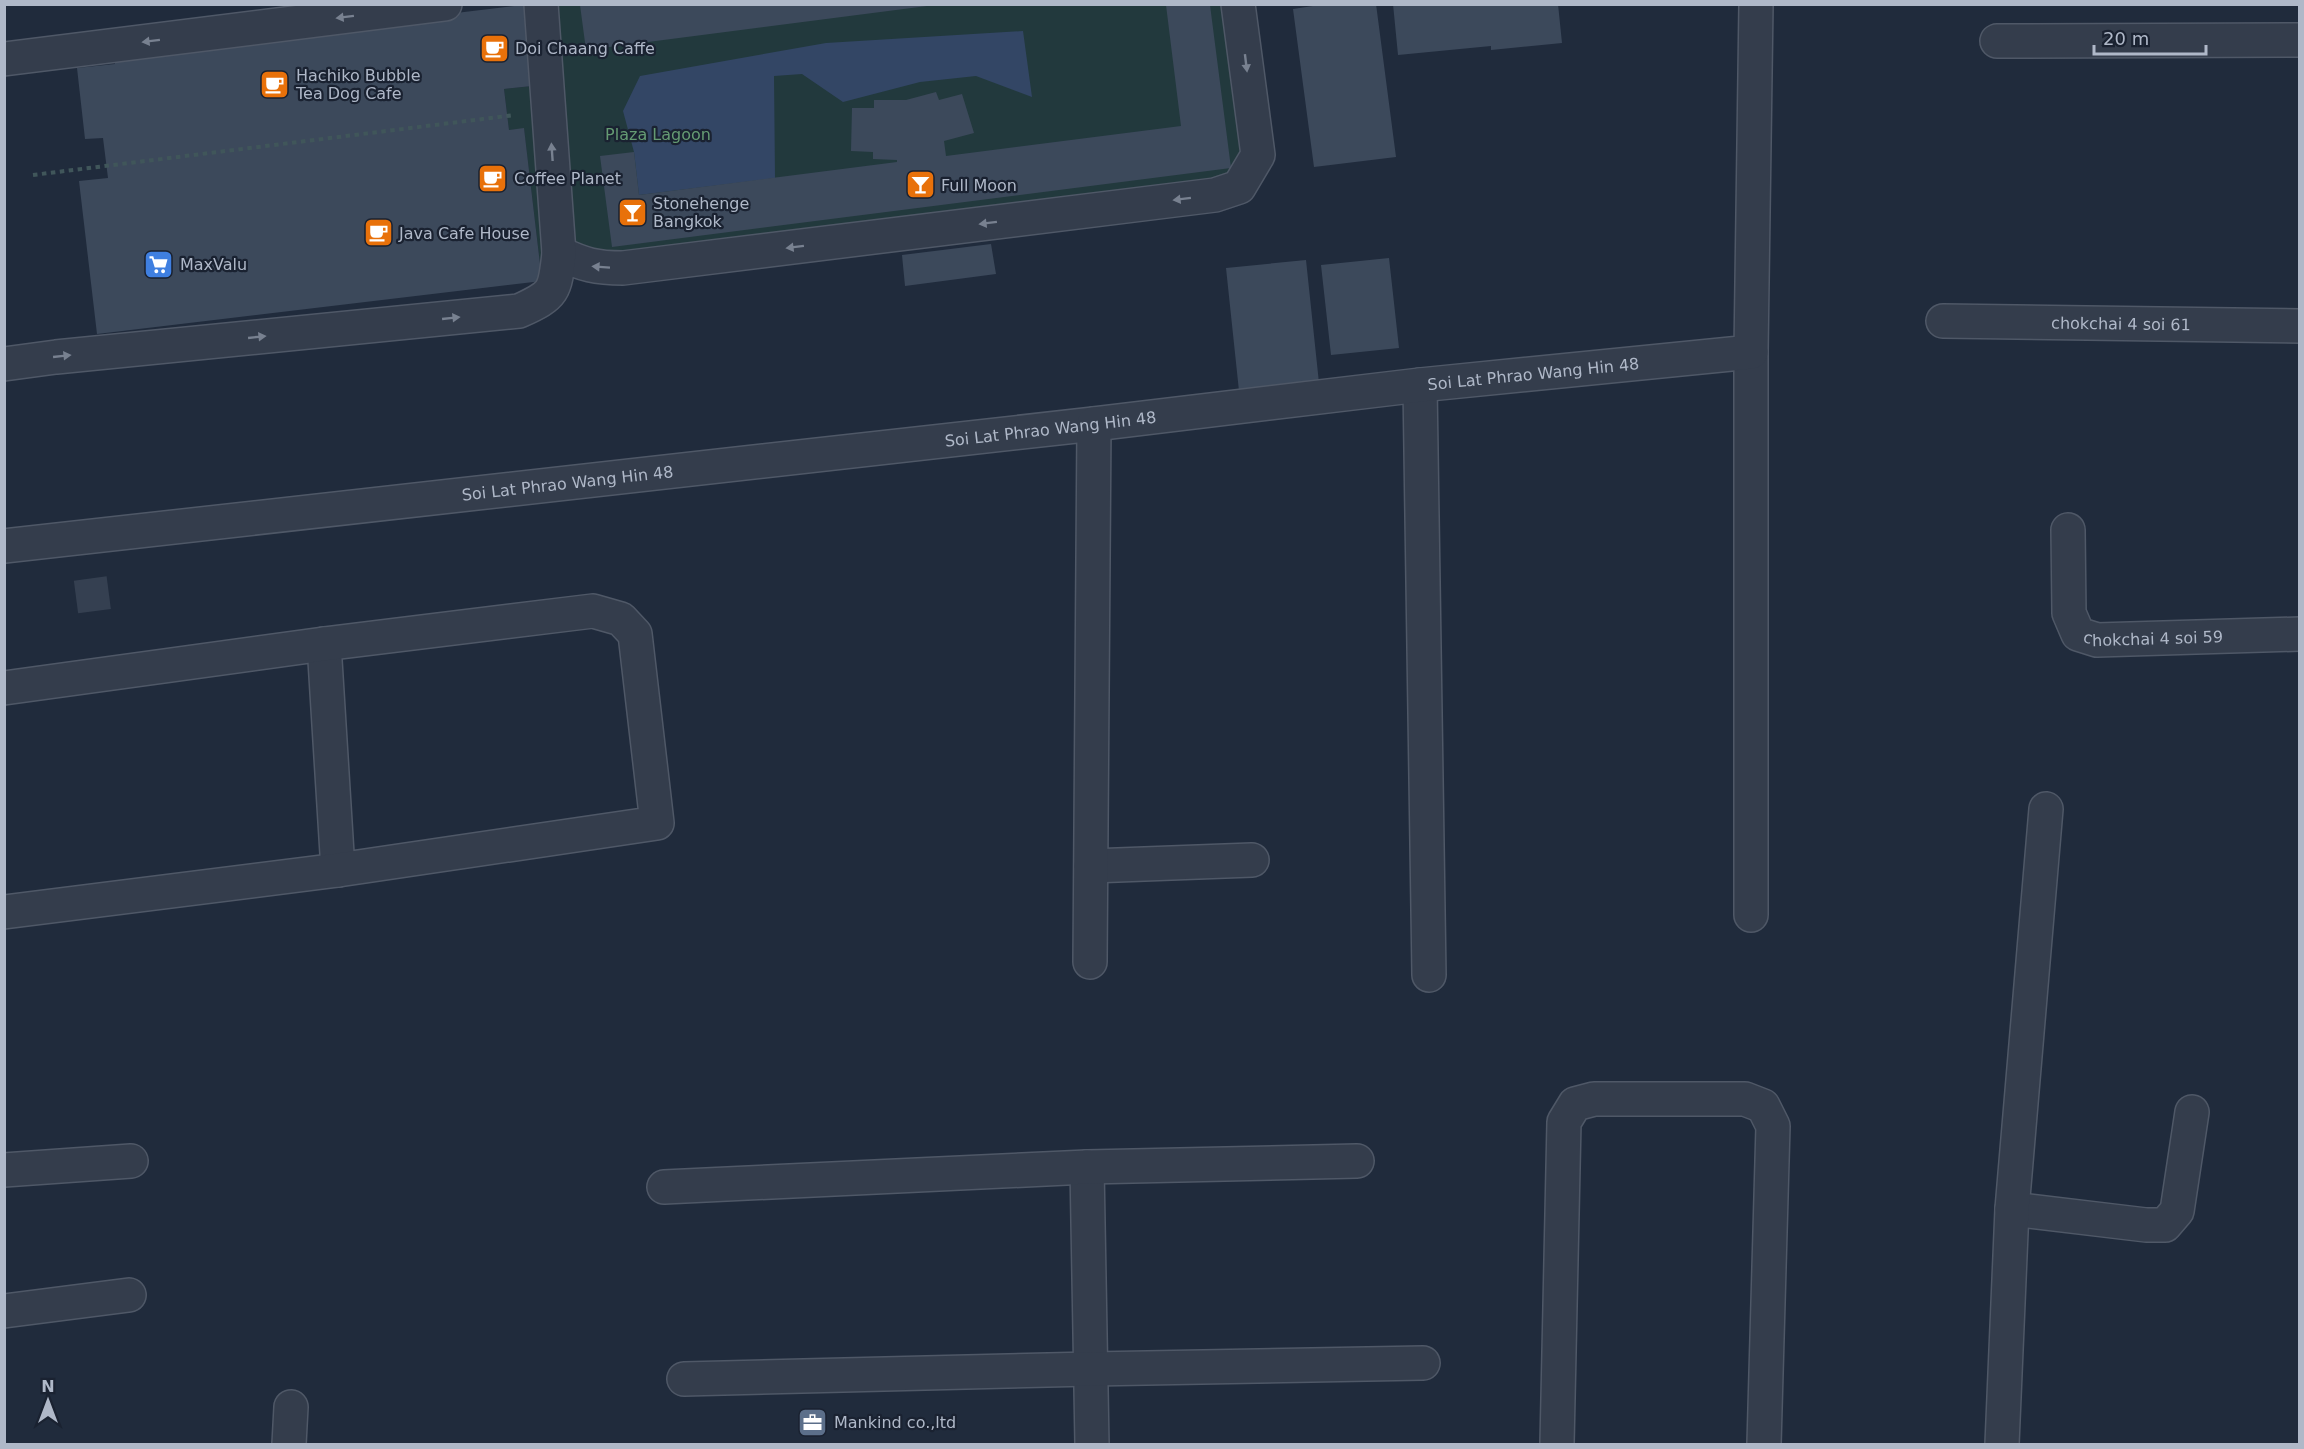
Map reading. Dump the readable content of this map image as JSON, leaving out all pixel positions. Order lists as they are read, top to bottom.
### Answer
{
  "streets": {
    "street": ["chokchai 4 soi 61", "Soi Lat Phrao Wang Hin 48", "chokchai 4 soi 59"]
  },
  "parks": ["Plaza Lagoon"],
  "places": {
    "cafe": [
      "Doi Chaang Caffe",
      "Hachiko Bubble Tea Dog Cafe",
      "Coffee Planet",
      "Java Cafe House"
    ],
    "bar": ["Full Moon", "Stonehenge Bangkok"],
    "supermarket": ["MaxValu"],
    "office": ["Mankind co.,ltd"]
  },
  "scale_bar": "20 m",
  "north": "top"
}
